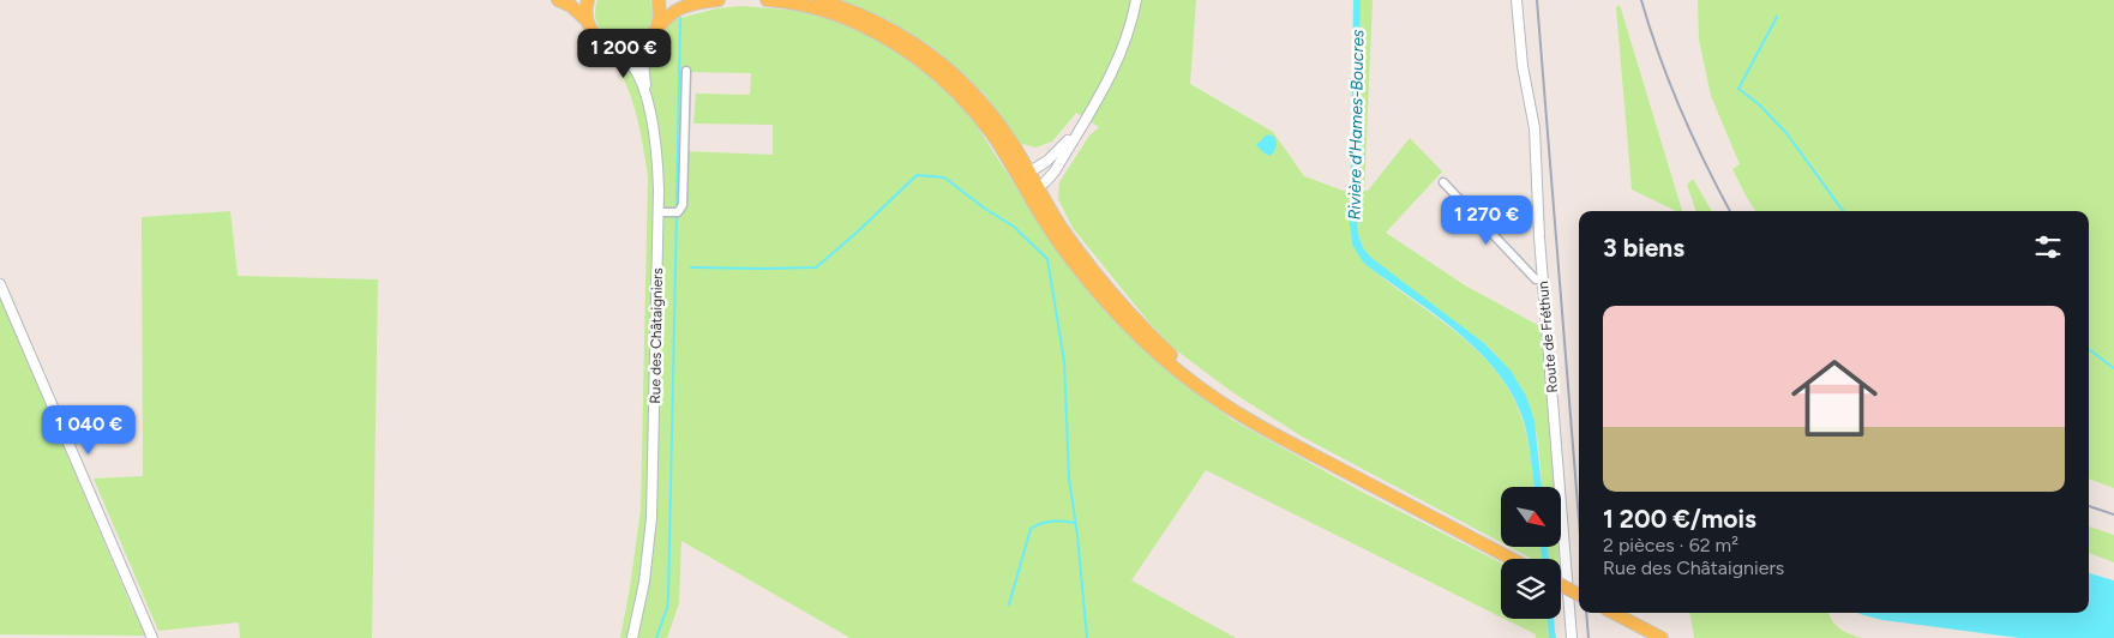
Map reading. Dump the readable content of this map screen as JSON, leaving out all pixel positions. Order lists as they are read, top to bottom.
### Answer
{
  "streets": {
    "street": ["Rue des Châtaigniers", "Route de Fréthun"]
  },
  "water": ["Rivière d'Hames-Boucres"],
  "north": "bottom right",
  "page": {
    "price": ["1 200 €", "1 270 €", "1 040 €"],
    "heading": "3 biens",
    "list": [
      {
        "name": "1 200 €/mois",
        "note": "2 pièces · 62 m² · Rue des Châtaigniers"
      }
    ]
  }
}
